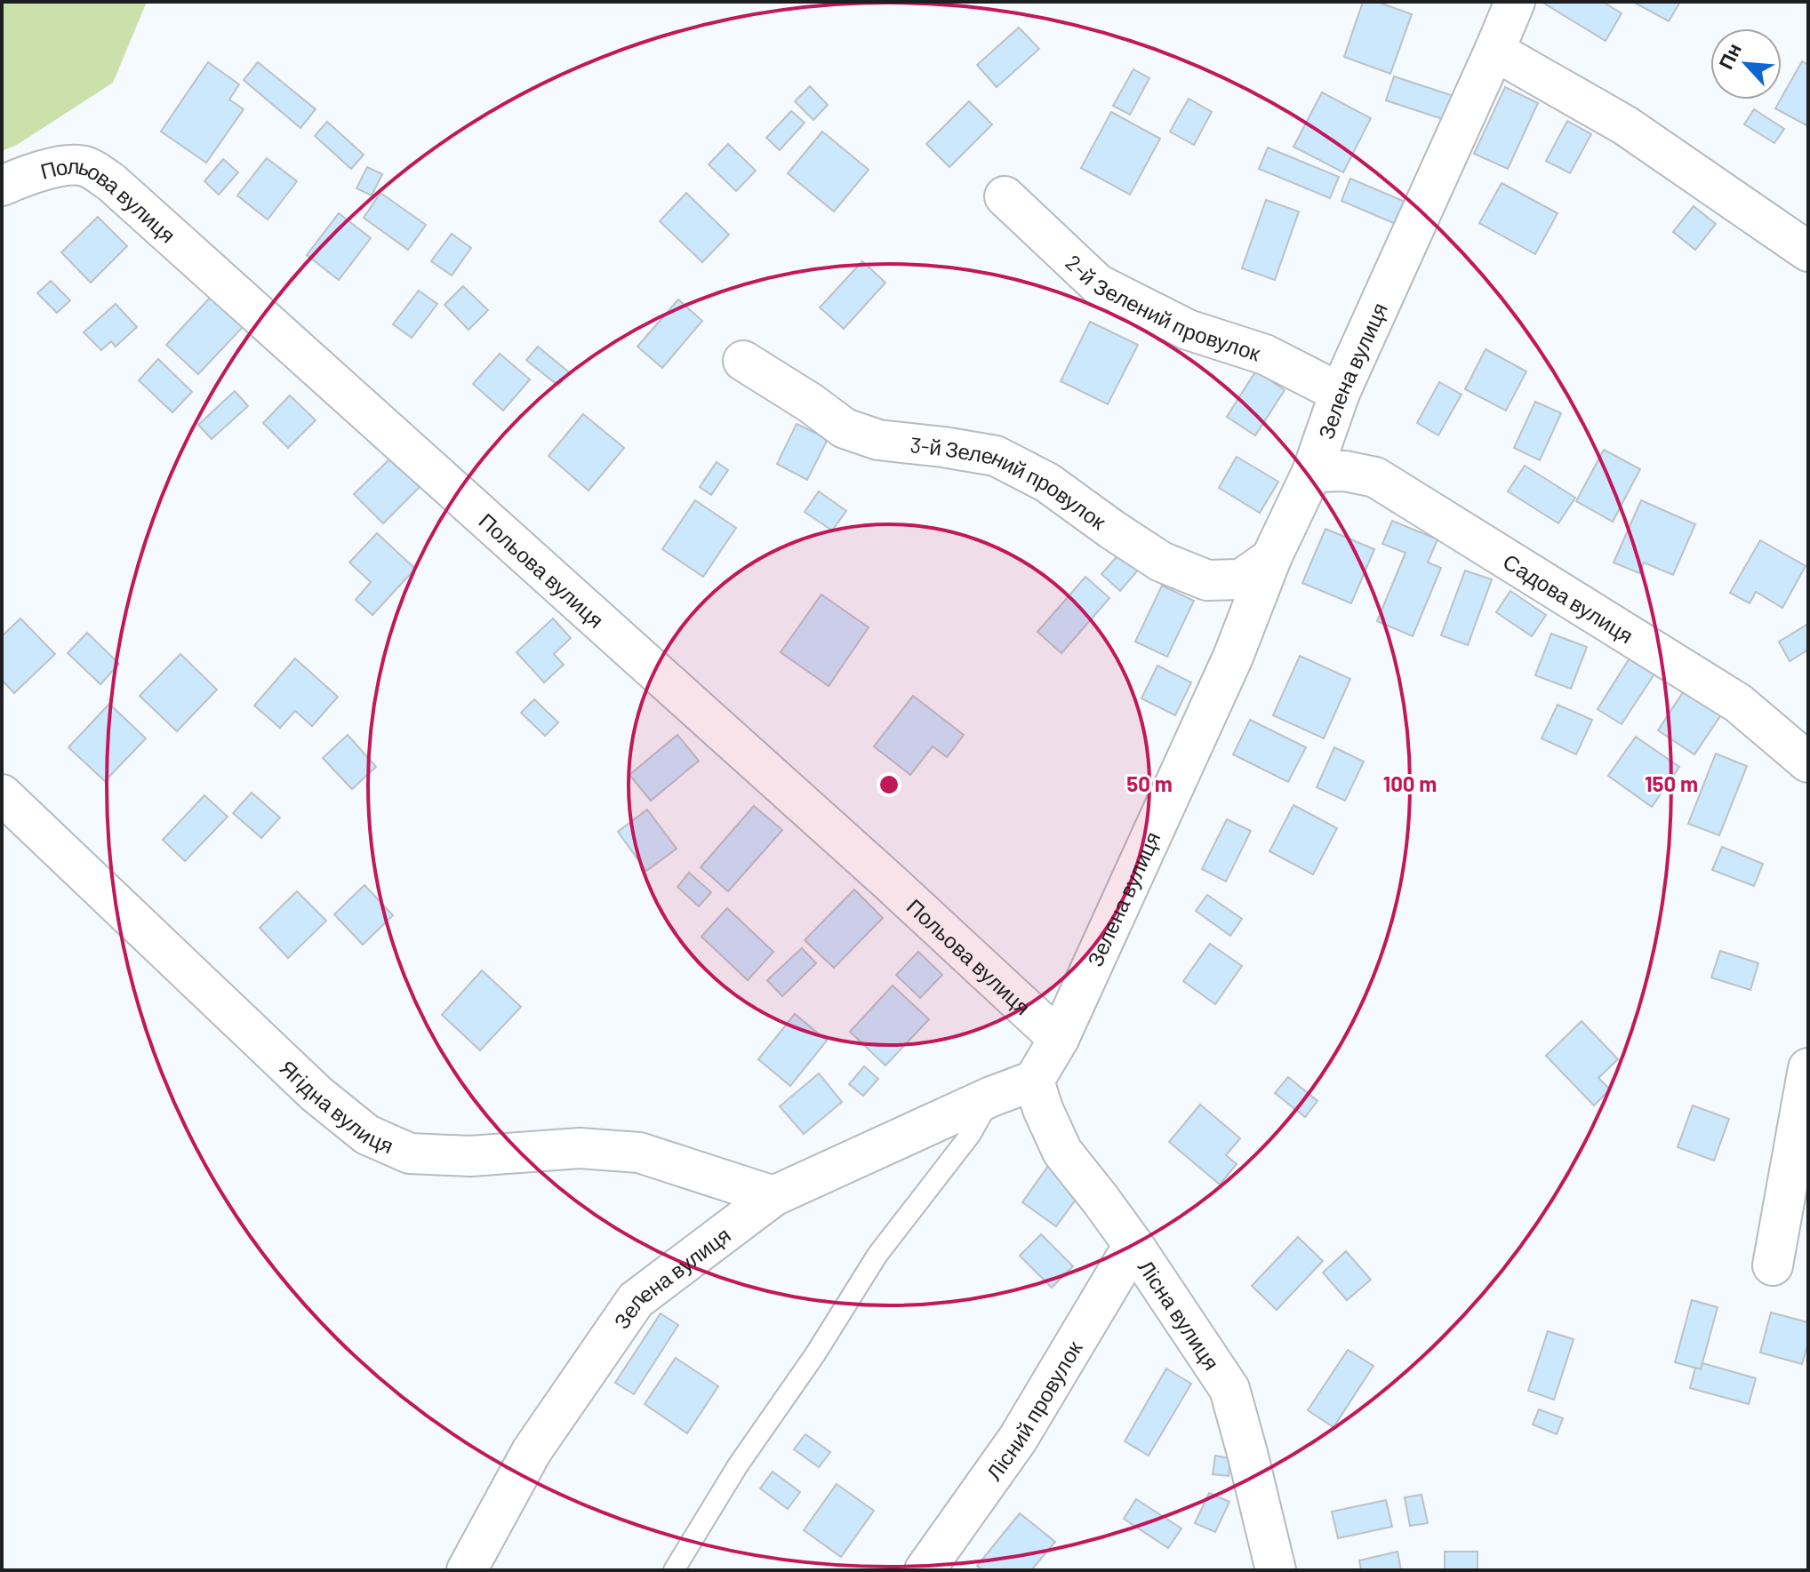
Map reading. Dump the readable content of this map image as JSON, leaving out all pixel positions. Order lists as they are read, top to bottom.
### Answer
{
  "streets": {
    "street": [
      "Польова вулиця",
      "2-й Зелений провулок",
      "Зелена вулиця",
      "3-й Зелений провулок",
      "Садова вулиця",
      "Ягідна вулиця",
      "Лісна вулиця",
      "Лісний провулок"
    ]
  },
  "crossings": [
    ["Польова вулиця", "Зелена вулиця"],
    ["2-й Зелений провулок", "Зелена вулиця"],
    ["Зелена вулиця", "3-й Зелений провулок"],
    ["Зелена вулиця", "Садова вулиця"],
    ["Зелена вулиця", "Ягідна вулиця"],
    ["Зелена вулиця", "Лісна вулиця"],
    ["Лісна вулиця", "Лісний провулок"]
  ],
  "north": "top left",
  "rings": ["50 m", "100 m", "150 m"]
}
